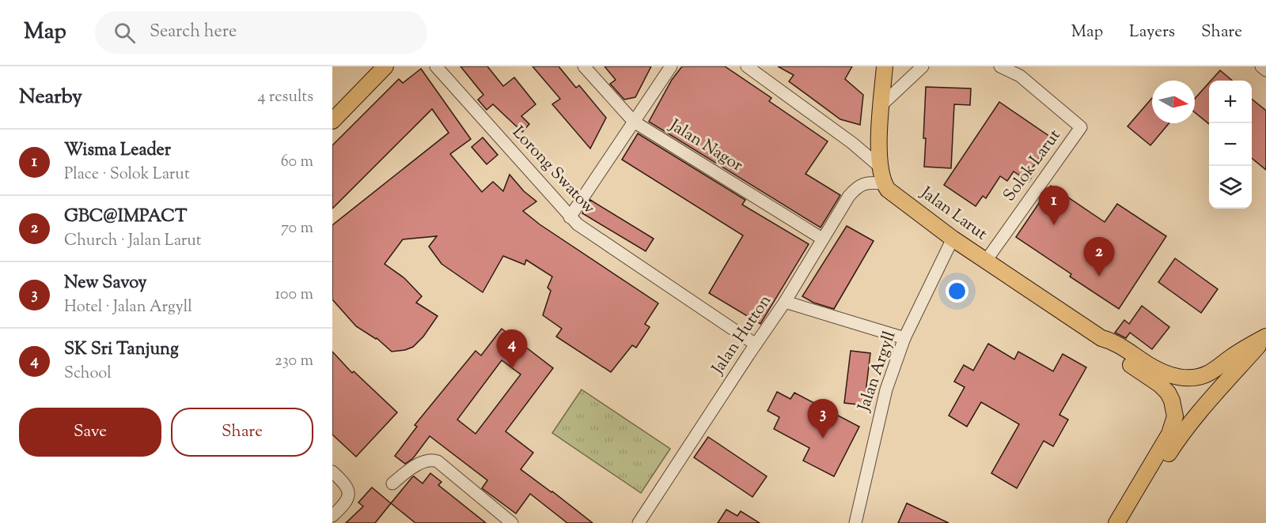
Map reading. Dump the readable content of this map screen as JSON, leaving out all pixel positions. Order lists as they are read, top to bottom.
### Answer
{
  "streets": {
    "main road": ["Jalan Larut"],
    "street": [
      "Jalan Nagor",
      "Solok Larut",
      "Lorong Swatow",
      "Jalan Hutton",
      "Jalan Argyll"
    ]
  },
  "crossings": [
    ["Jalan Nagor", "Jalan Hutton"],
    ["Solok Larut", "Jalan Larut"],
    ["Lorong Swatow", "Jalan Hutton"],
    ["Jalan Larut", "Jalan Hutton"],
    ["Jalan Larut", "Jalan Argyll"]
  ],
  "north": "right",
  "page": {
    "header": "Map",
    "search": "Search here",
    "nav": ["Map", "Layers", "Share"],
    "heading": ["Nearby", "4 results"],
    "map_buttons": ["+", "−"],
    "list": [
      {
        "mark": "1",
        "name": "Wisma Leader",
        "note": "Place · Solok Larut",
        "value": "60 m"
      },
      {
        "mark": "2",
        "name": "GBC@IMPACT",
        "note": "Church · Jalan Larut",
        "value": "70 m"
      },
      {
        "mark": "3",
        "name": "New Savoy",
        "note": "Hotel · Jalan Argyll",
        "value": "100 m"
      },
      {
        "mark": "4",
        "name": "SK Sri Tanjung",
        "note": "School",
        "value": "230 m"
      }
    ],
    "pins": [
      "1",
      "2",
      "4",
      "3"
    ],
    "buttons": ["Save", "Share"]
  }
}
